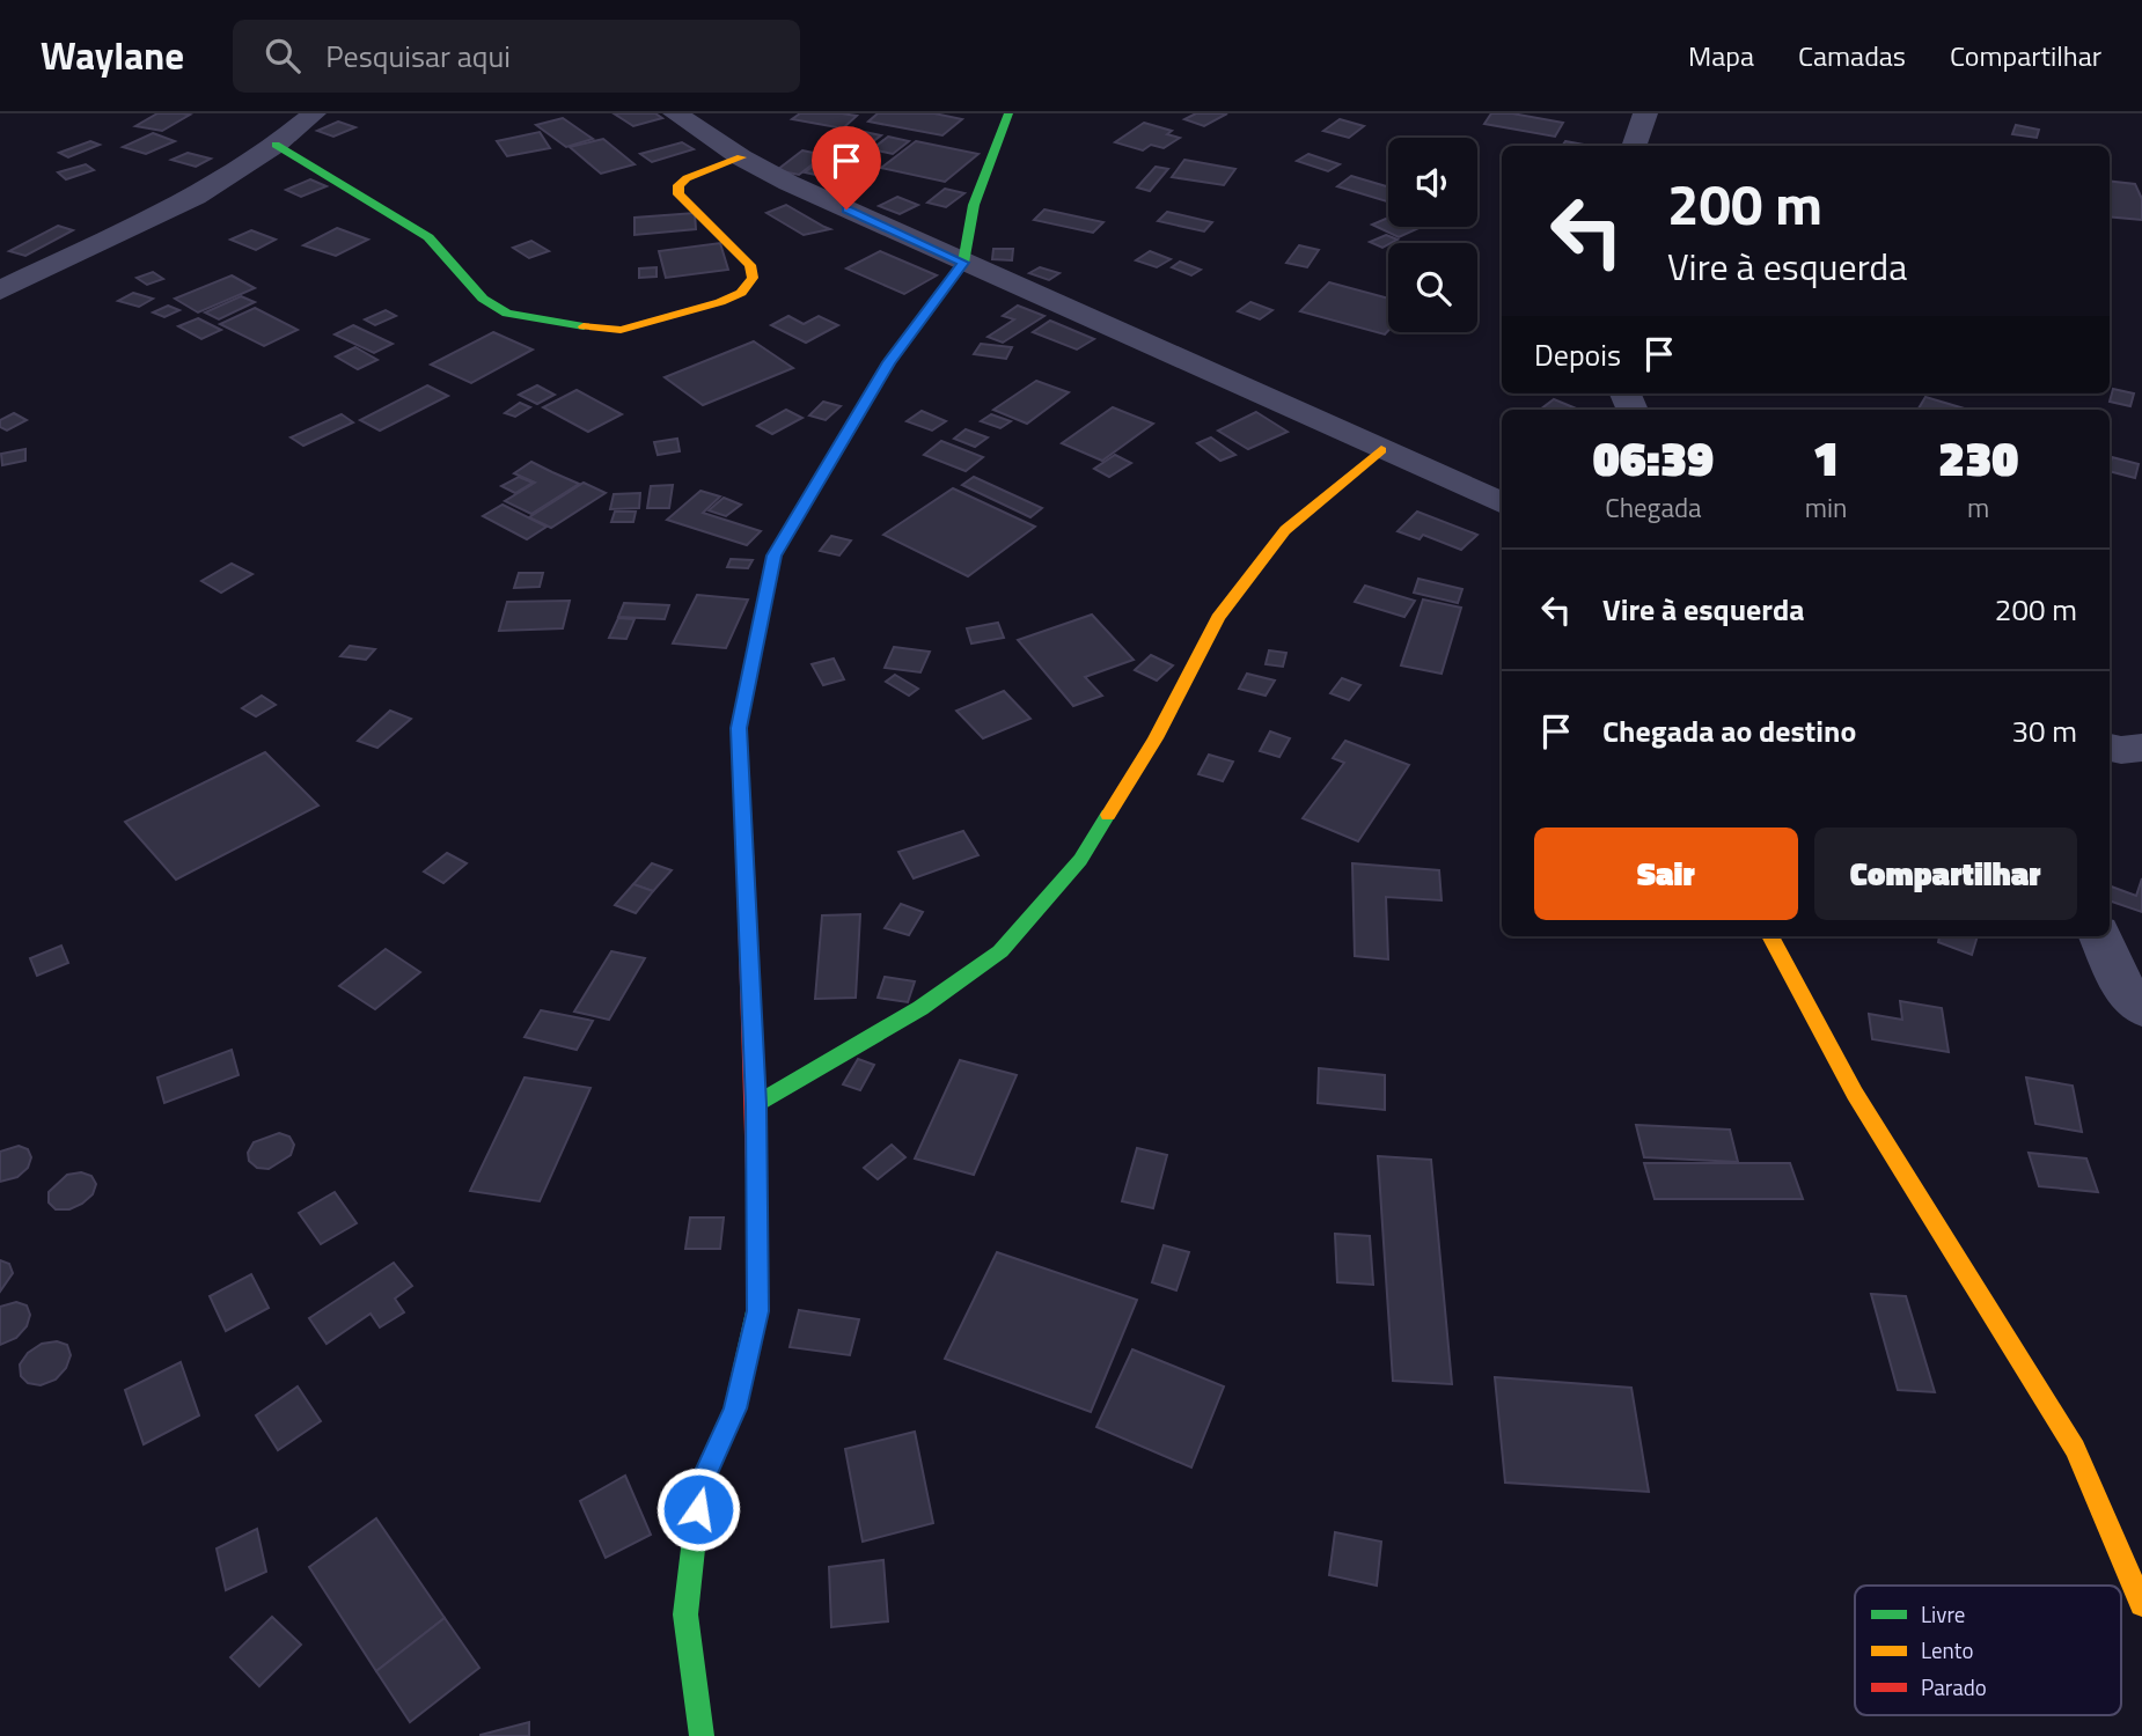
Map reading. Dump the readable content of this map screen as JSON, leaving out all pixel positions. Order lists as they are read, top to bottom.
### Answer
{
  "legend": ["Livre", "Lento", "Parado"],
  "page": {
    "header": "Waylane",
    "search": "Pesquisar aqui",
    "nav": ["Mapa", "Camadas", "Compartilhar"],
    "turn": ["200 m", "Vire à esquerda"],
    "then": "Depois",
    "eta": [
      "06:39",
      "Chegada",
      "1",
      "min",
      "230",
      "m"
    ],
    "list": [
      {
        "name": "Vire à esquerda",
        "value": "200 m"
      },
      {
        "name": "Chegada ao destino",
        "value": "30 m"
      }
    ],
    "buttons": ["Sair", "Compartilhar"]
  }
}
